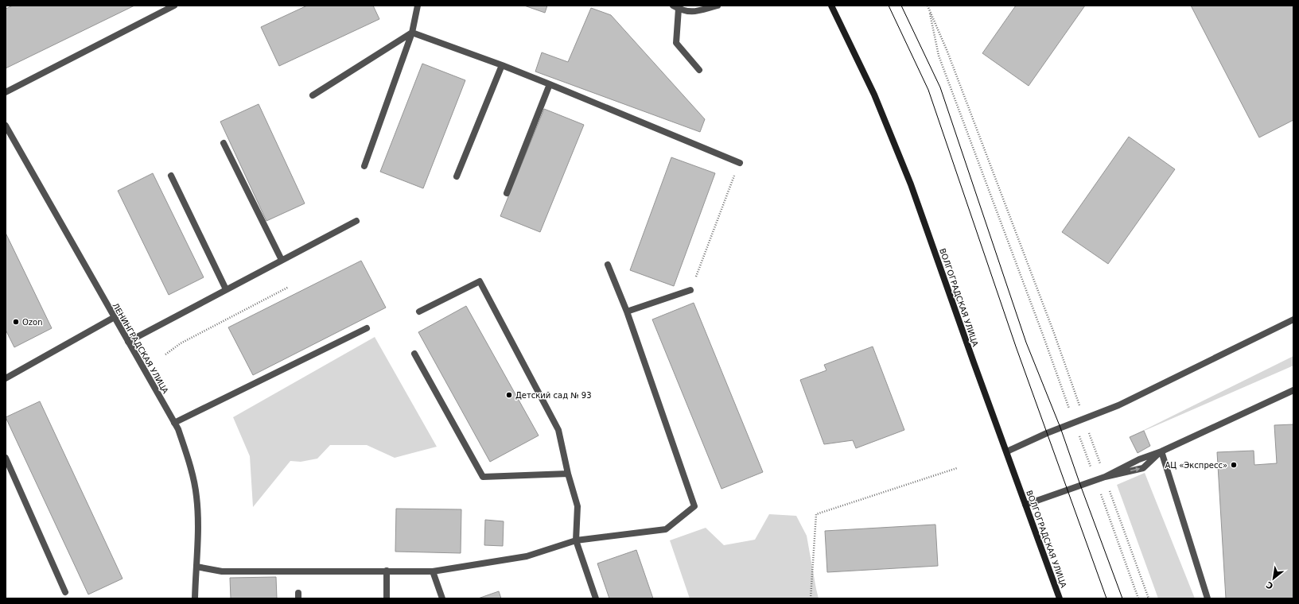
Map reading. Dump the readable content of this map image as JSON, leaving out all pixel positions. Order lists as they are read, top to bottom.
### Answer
{
  "streets": {
    "street": ["ВОЛГОГРАДСКАЯ УЛИЦА", "ЛЕНИНГРАДСКАЯ УЛИЦА"]
  },
  "places": ["Ozon", "Детский сад № 93", "АЦ «Экспресс»"],
  "north": "bottom left"
}
